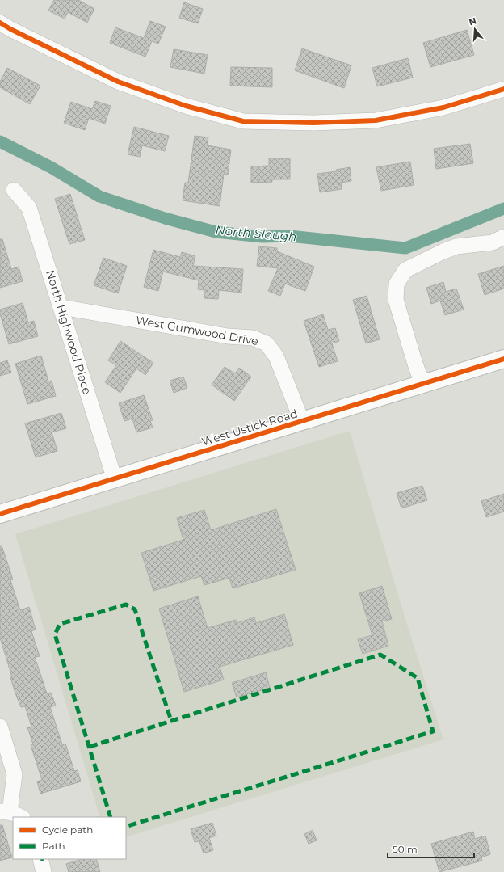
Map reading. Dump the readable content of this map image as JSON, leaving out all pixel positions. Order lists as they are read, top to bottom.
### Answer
{
  "streets": {
    "main road": ["West Ustick Road"],
    "street": ["West Gumwood Drive", "North Highwood Place"]
  },
  "crossings": [
    ["West Gumwood Drive", "North Highwood Place"],
    ["West Gumwood Drive", "West Ustick Road"],
    ["North Highwood Place", "West Ustick Road"]
  ],
  "water": ["North Slough"],
  "legend": ["Cycle path", "Path"],
  "scale_bar": "50 m",
  "north": "top"
}
